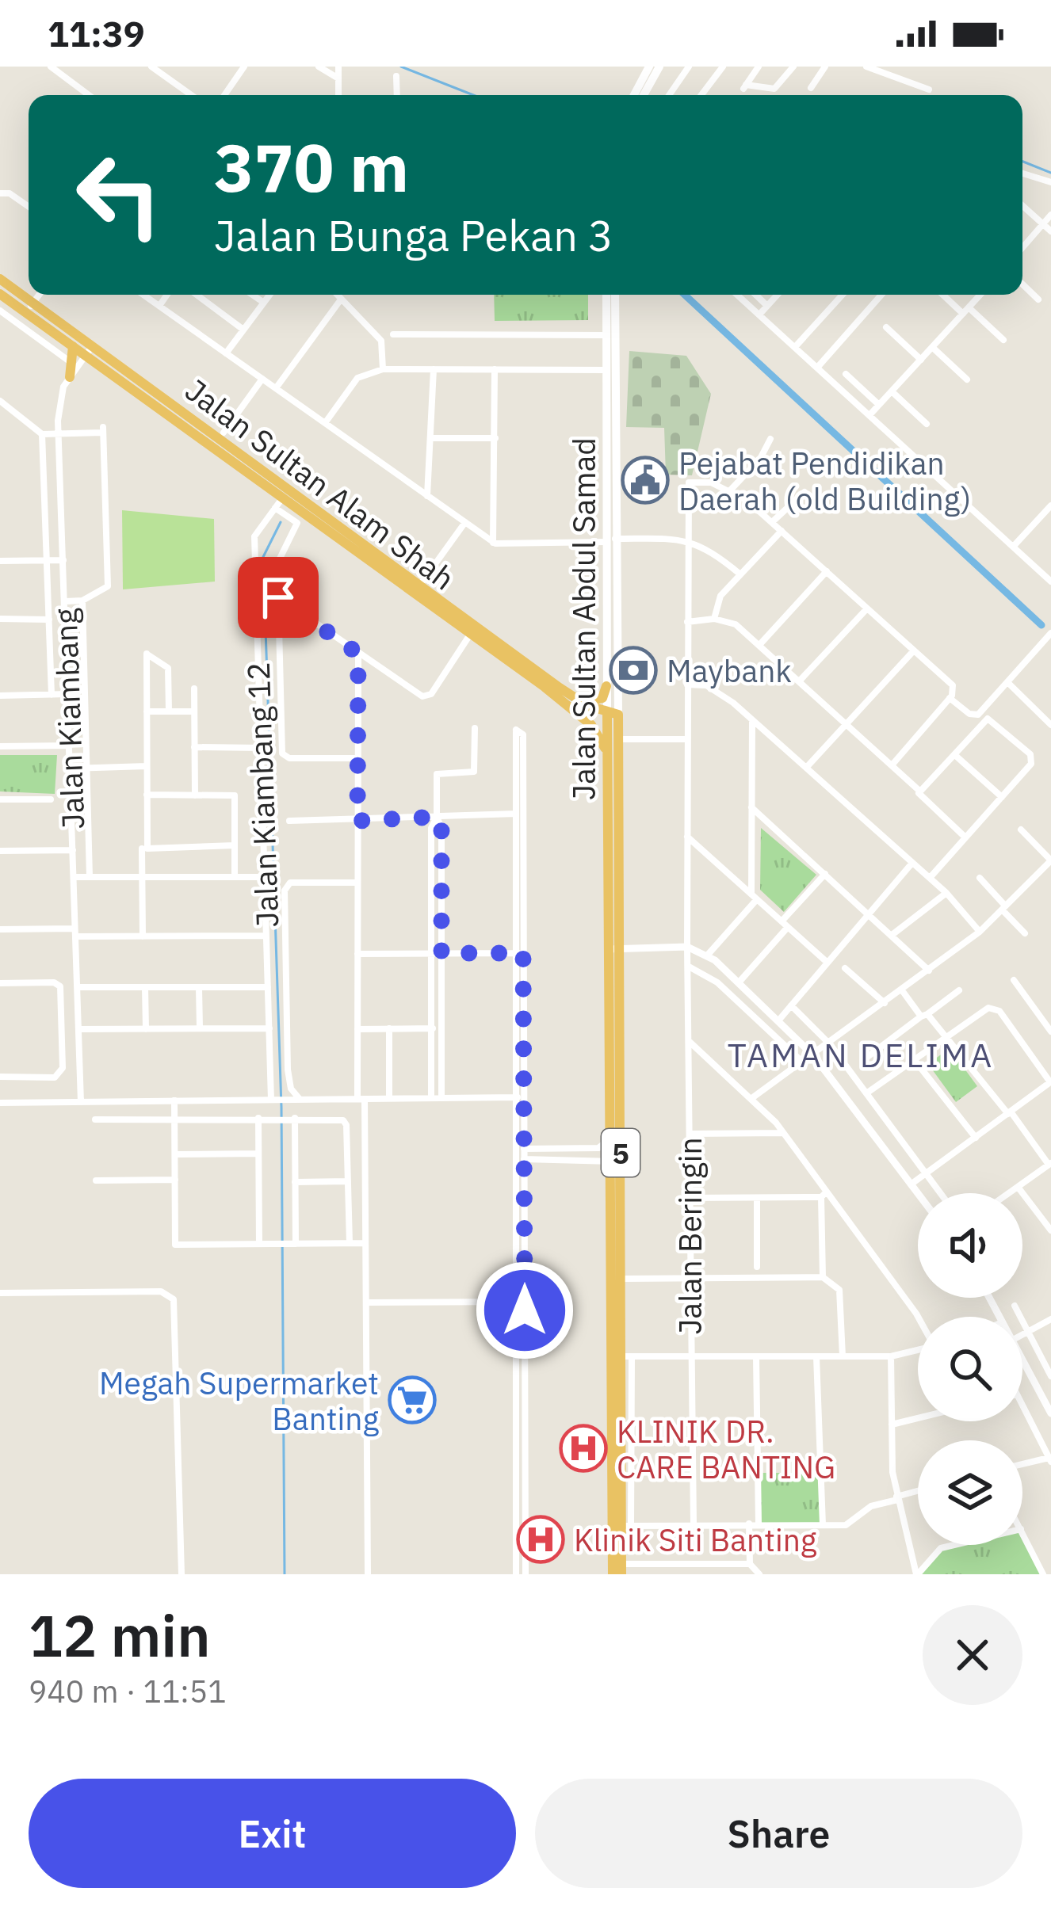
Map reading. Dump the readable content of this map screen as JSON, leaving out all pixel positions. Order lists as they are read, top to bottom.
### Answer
{
  "streets": {
    "highway": ["Jalan Sultan Alam Shah", "Jalan Sultan Abdul Samad", "5"],
    "street": ["Jalan Kiambang", "Jalan Kiambang 12", "Jalan Beringin"]
  },
  "crossings": [
    ["Jalan Sultan Alam Shah", "Jalan Sultan Abdul Samad"],
    ["Jalan Sultan Alam Shah", "Jalan Kiambang"],
    ["Jalan Sultan Alam Shah", "Jalan Kiambang 12"],
    ["Jalan Sultan Abdul Samad", "5"]
  ],
  "districts": ["TAMAN DELIMA"],
  "places": {
    "public building": ["Pejabat Pendidikan Daerah (old Building)"],
    "bank": ["Maybank"],
    "supermarket": ["Megah Supermarket Banting"],
    "hospital": ["KLINIK DR. CARE BANTING", "Klinik Siti Banting"]
  },
  "page": {
    "status": "11:39",
    "turn": ["370 m", "Jalan Bunga Pekan 3"],
    "heading": ["12 min", "940 m · 11:51"],
    "buttons": ["Exit", "Share"]
  }
}
